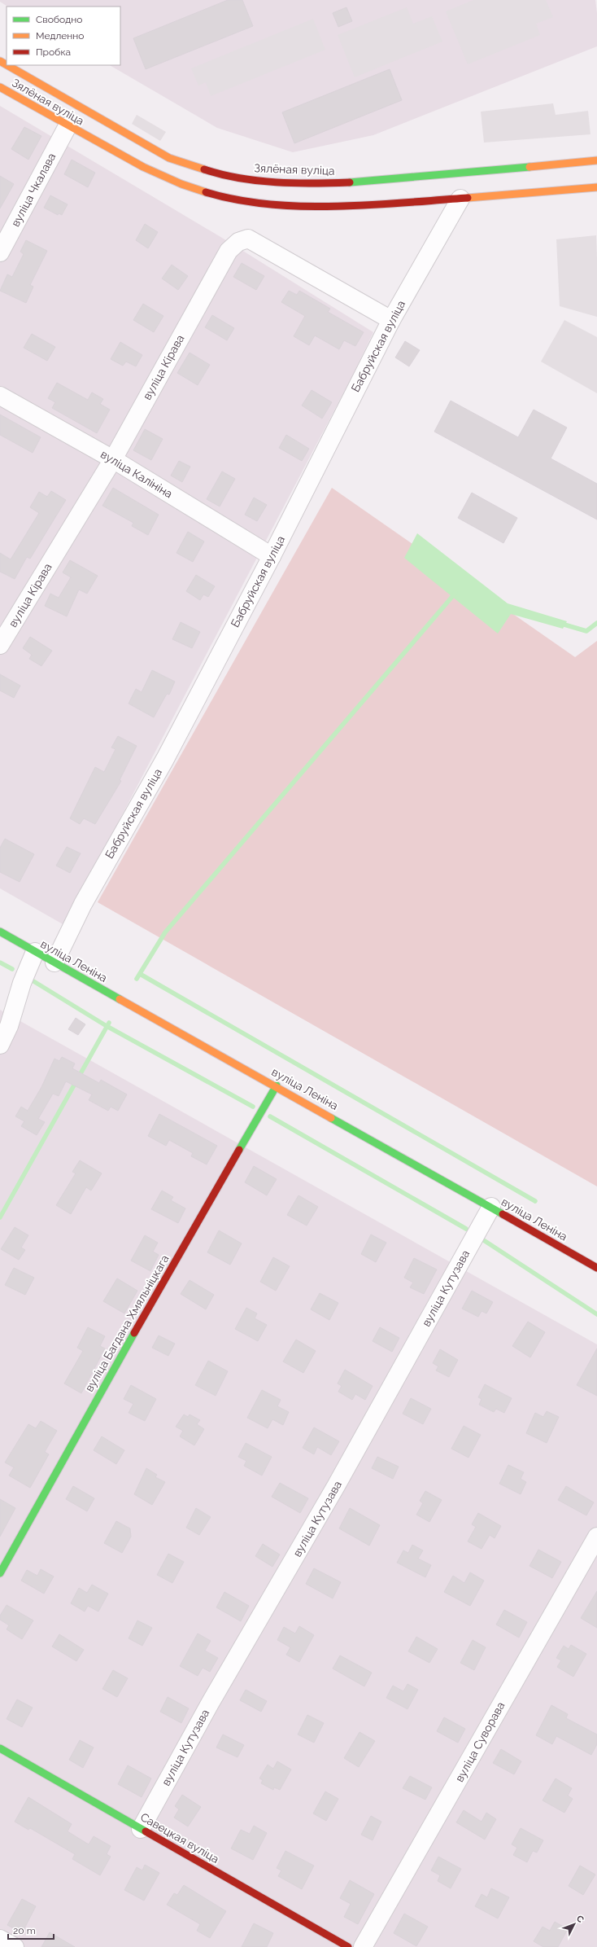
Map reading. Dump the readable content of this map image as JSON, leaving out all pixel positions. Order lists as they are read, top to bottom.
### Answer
{
  "streets": {
    "street": [
      "Зялёная вуліца",
      "вуліца Чкалава",
      "Бабруйская вуліца",
      "вуліца Кірава",
      "вуліца Калініна",
      "вуліца Леніна",
      "вуліца Кутузава",
      "вуліца Багдана Хмяльніцкага",
      "вуліца Суворава",
      "Савецкая вуліца"
    ]
  },
  "crossings": [
    ["Зялёная вуліца", "вуліца Чкалава"],
    ["Зялёная вуліца", "Бабруйская вуліца"],
    ["Бабруйская вуліца", "вуліца Кірава"],
    ["Бабруйская вуліца", "вуліца Калініна"],
    ["Бабруйская вуліца", "вуліца Леніна"],
    ["вуліца Кірава", "вуліца Калініна"],
    ["вуліца Леніна", "вуліца Кутузава"],
    ["вуліца Леніна", "вуліца Багдана Хмяльніцкага"],
    ["вуліца Кутузава", "Савецкая вуліца"]
  ],
  "legend": ["Свободно", "Медленно", "Пробка"],
  "scale_bar": "20 m",
  "north": "top right"
}
